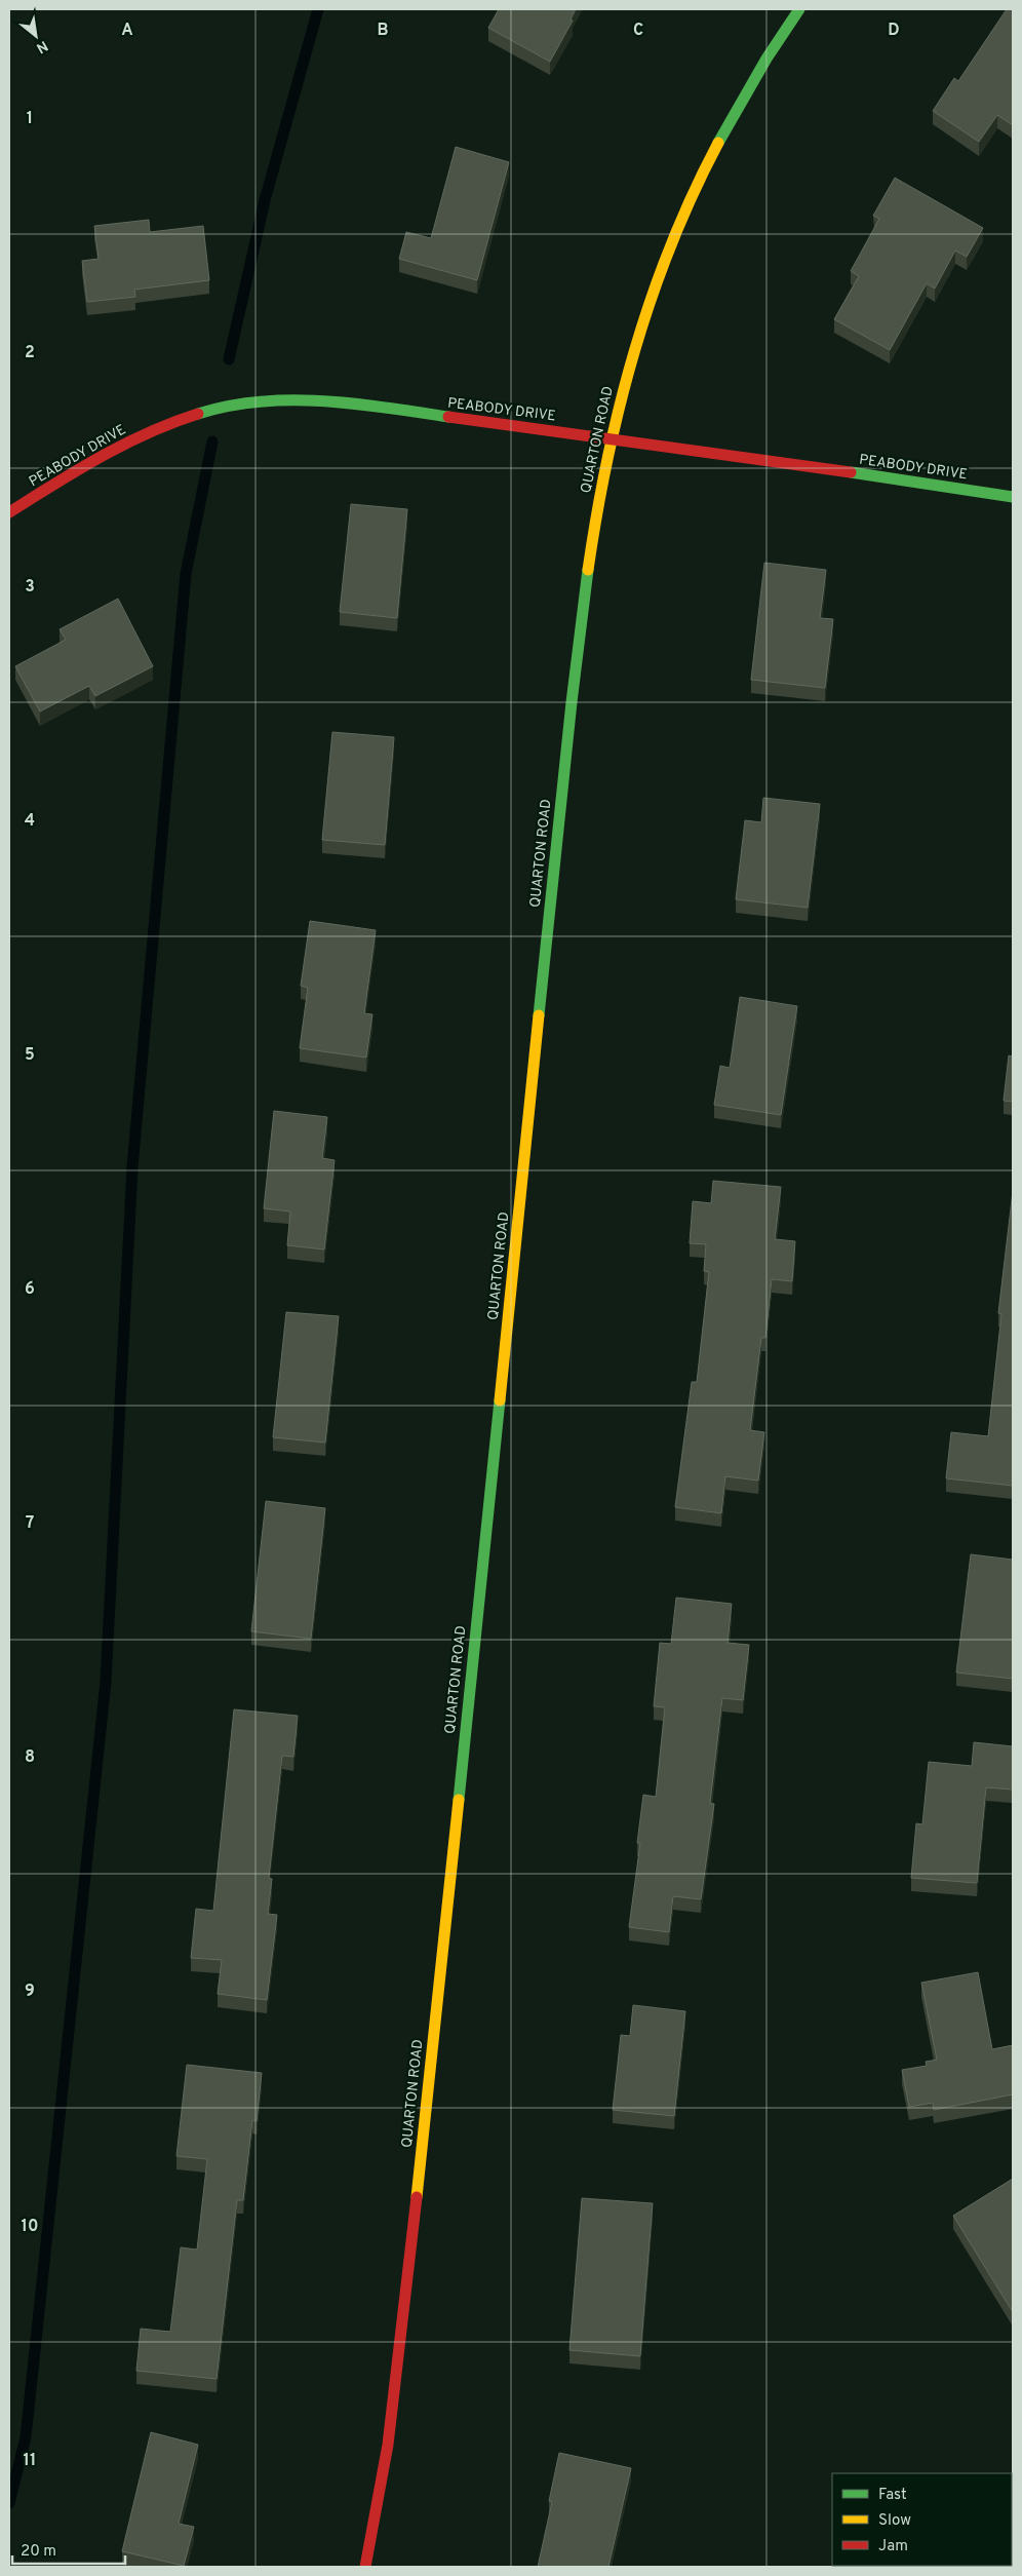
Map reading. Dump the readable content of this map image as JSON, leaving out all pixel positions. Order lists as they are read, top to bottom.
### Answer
{
  "streets": {
    "street": ["PEABODY DRIVE", "QUARTON ROAD"]
  },
  "crossings": [
    ["PEABODY DRIVE", "QUARTON ROAD"]
  ],
  "legend": ["Fast", "Slow", "Jam"],
  "scale_bar": "20 m",
  "north": "bottom right",
  "grid": {
    "columns": [
      "A",
      "B",
      "C",
      "D"
    ],
    "rows": [
      "1",
      "2",
      "3",
      "4",
      "5",
      "6",
      "7",
      "8",
      "9",
      "10",
      "11"
    ]
  }
}
